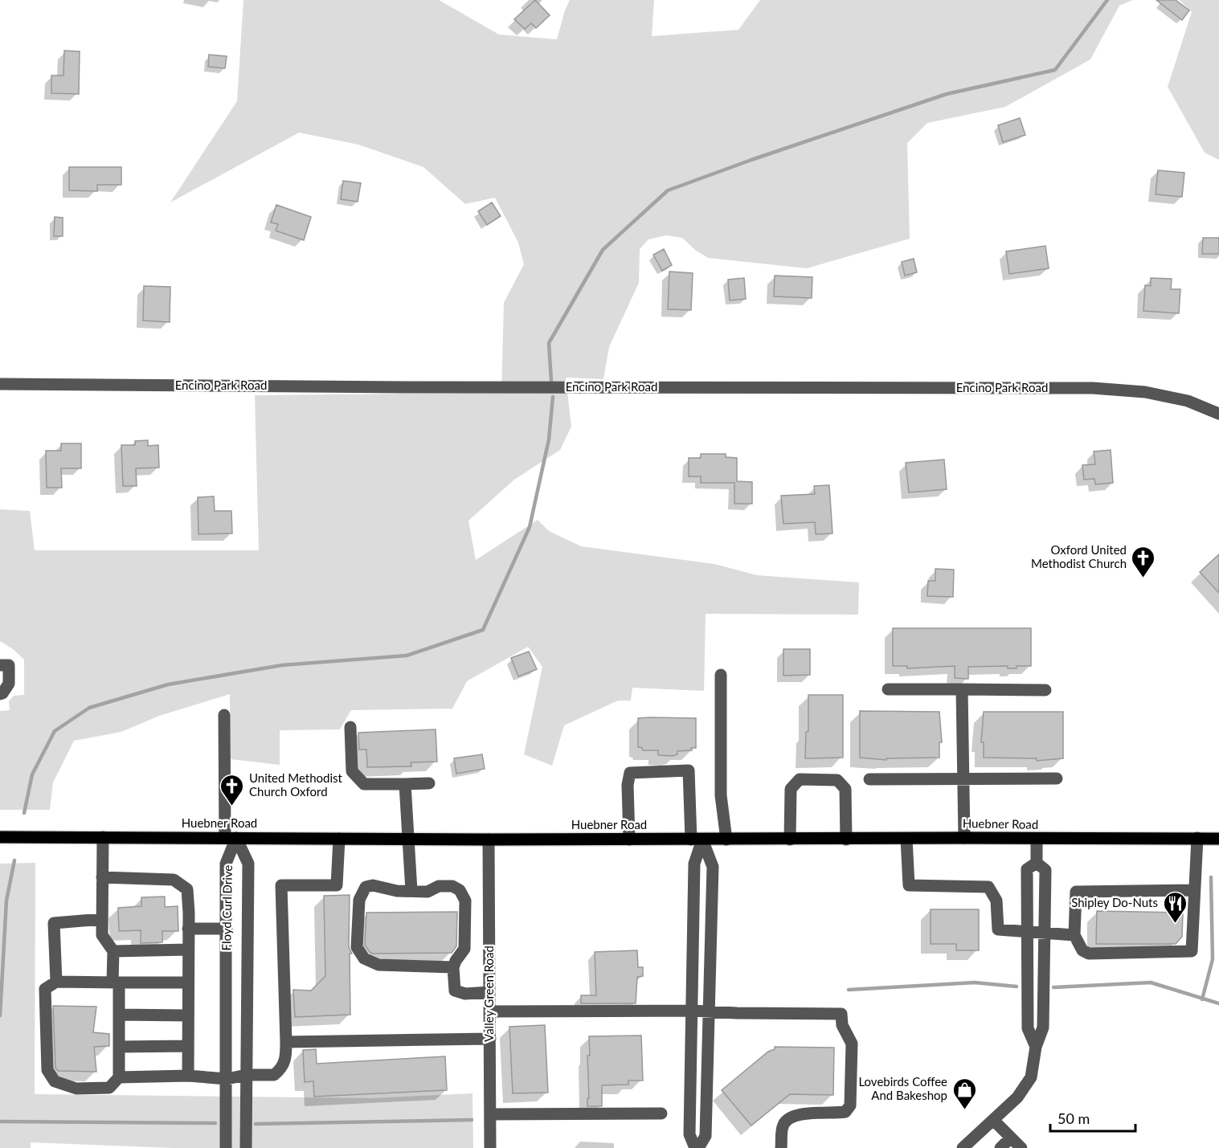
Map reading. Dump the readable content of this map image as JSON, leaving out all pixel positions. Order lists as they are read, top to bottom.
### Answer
{
  "streets": {
    "main road": ["Huebner Road"],
    "street": ["Encino Park Road", "Floyd Curl Drive", "Valley Green Road"]
  },
  "crossings": [
    ["Huebner Road", "Floyd Curl Drive"],
    ["Huebner Road", "Valley Green Road"]
  ],
  "places": {
    "church": ["Oxford United Methodist Church", "United Methodist Church Oxford"],
    "restaurant": ["Shipley Do-Nuts"],
    "shop": ["Lovebirds Coffee And Bakeshop"]
  },
  "scale_bar": "50 m"
}
